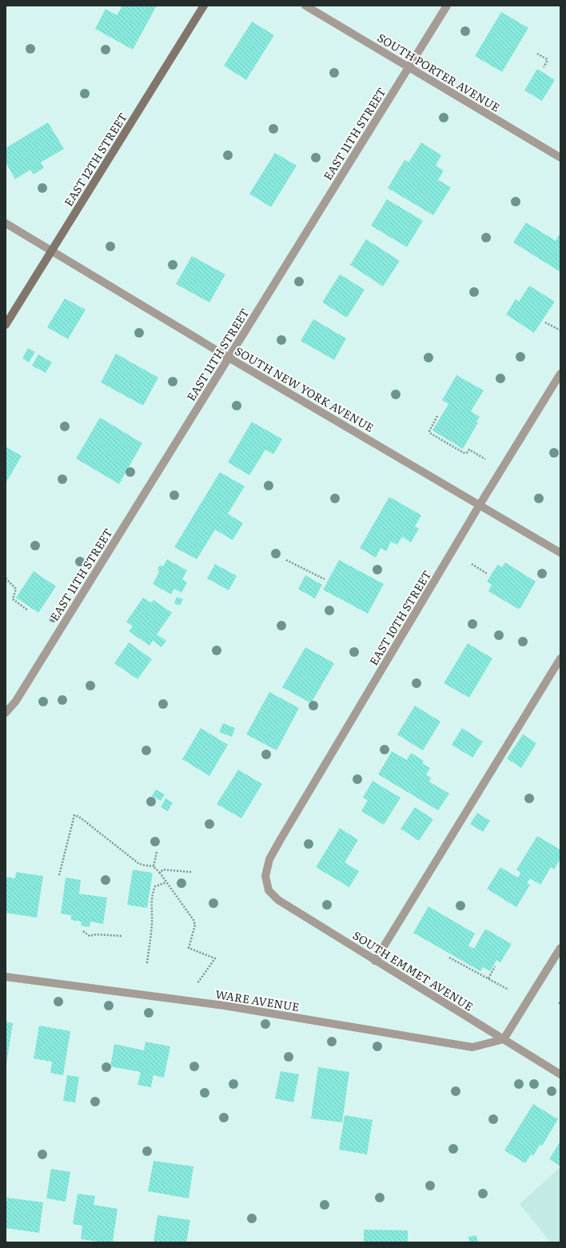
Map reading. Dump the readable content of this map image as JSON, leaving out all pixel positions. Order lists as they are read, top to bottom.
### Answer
{
  "streets": {
    "street": [
      "SOUTH PORTER AVENUE",
      "EAST 11TH STREET",
      "EAST 12TH STREET",
      "SOUTH NEW YORK AVENUE",
      "EAST 10TH STREET",
      "SOUTH EMMET AVENUE",
      "WARE AVENUE"
    ]
  },
  "crossings": [
    ["SOUTH PORTER AVENUE", "EAST 11TH STREET"],
    ["EAST 11TH STREET", "SOUTH NEW YORK AVENUE"],
    ["EAST 12TH STREET", "SOUTH NEW YORK AVENUE"],
    ["SOUTH NEW YORK AVENUE", "EAST 10TH STREET"],
    ["EAST 10TH STREET", "SOUTH EMMET AVENUE"],
    ["SOUTH EMMET AVENUE", "WARE AVENUE"]
  ]
}
